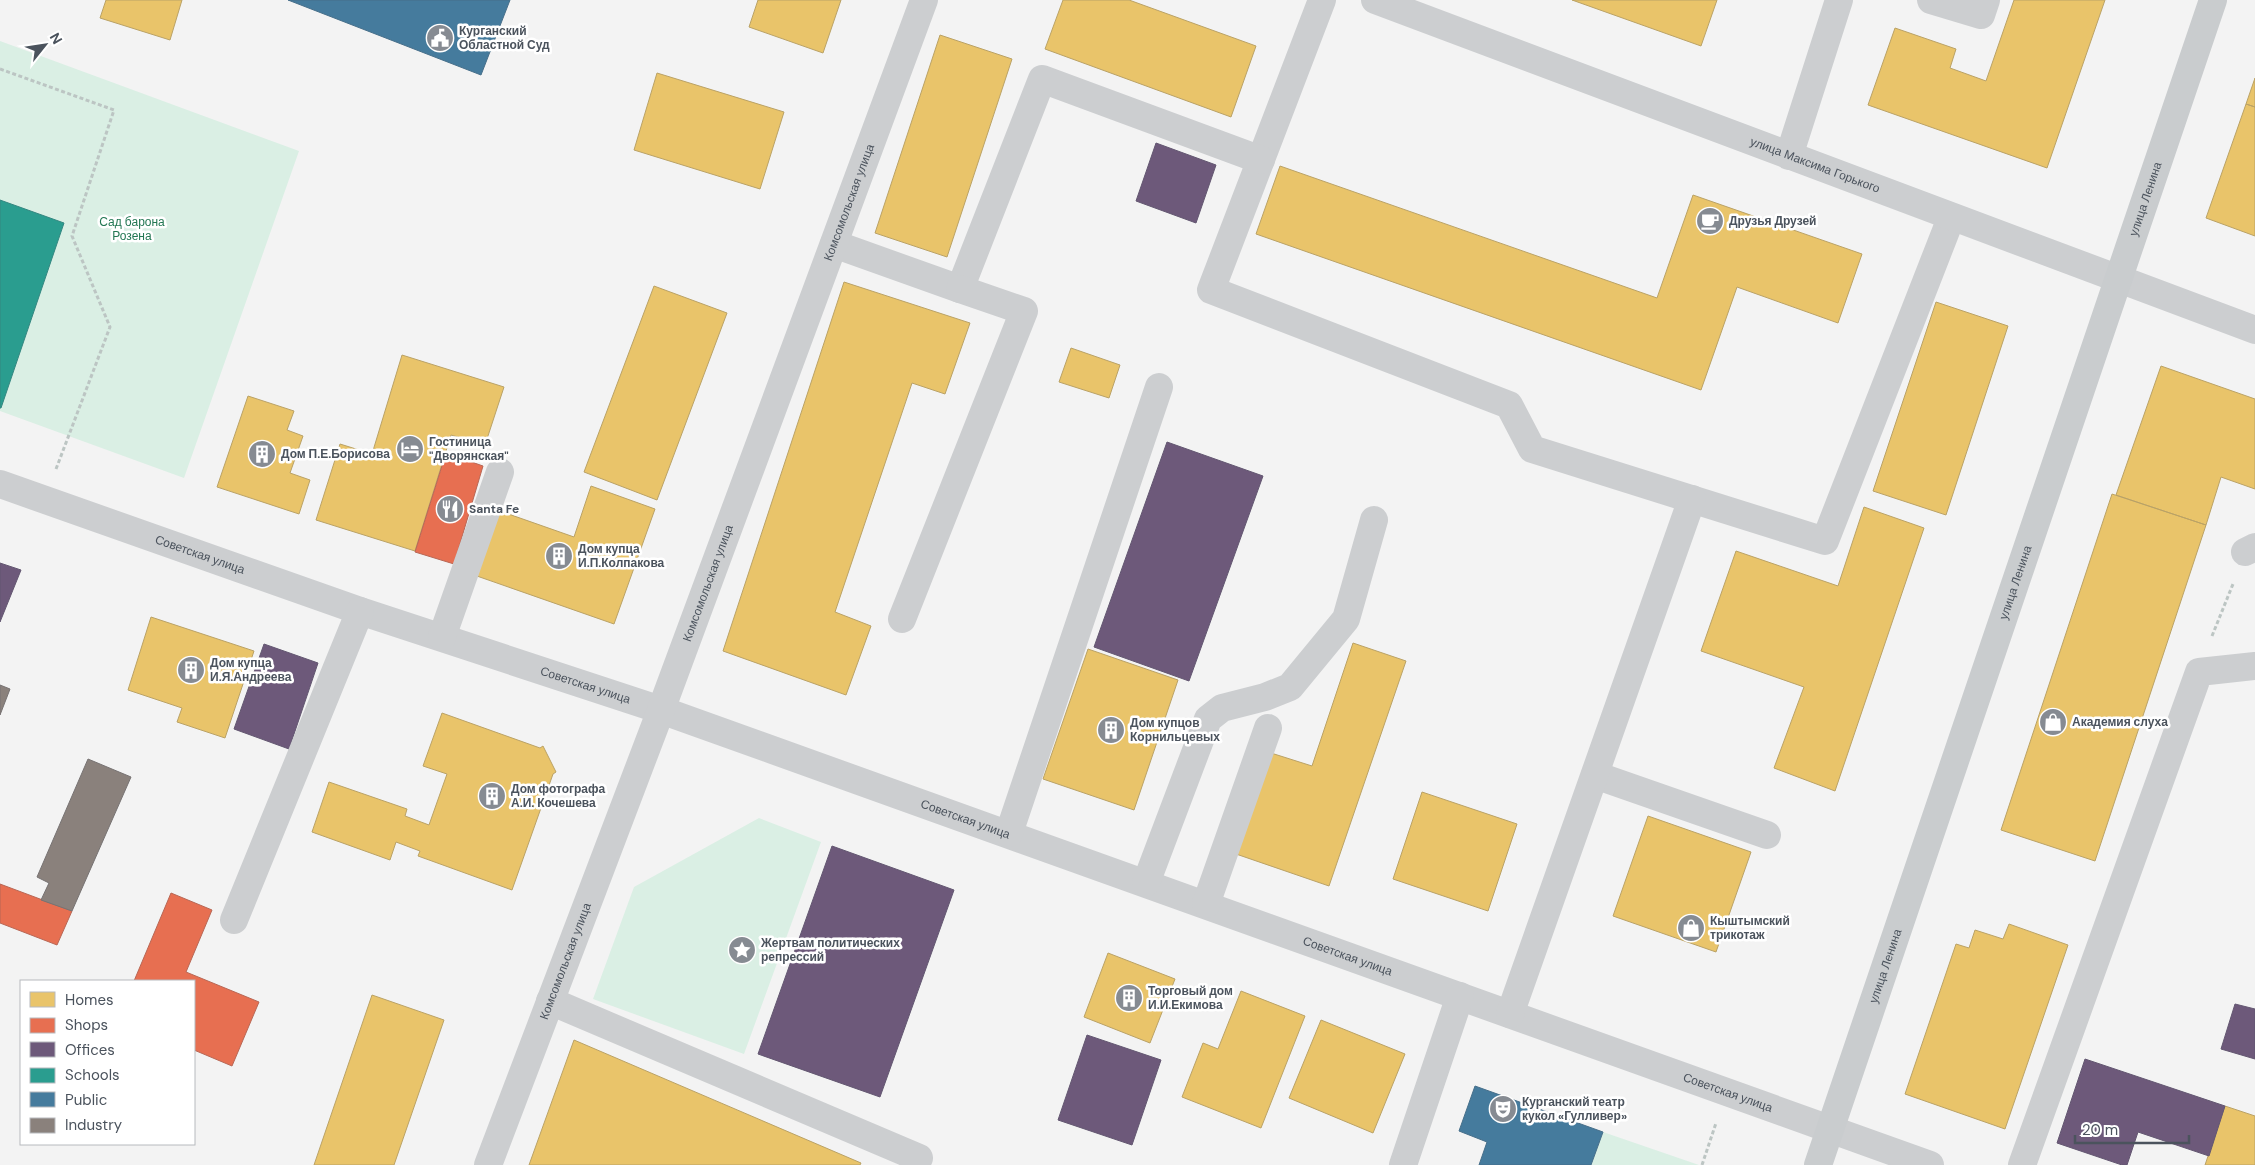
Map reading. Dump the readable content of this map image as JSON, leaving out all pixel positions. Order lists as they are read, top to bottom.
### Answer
{
  "streets": {
    "main road": ["улица Ленина"],
    "street": ["улица Максима Горького", "Комсомольская улица", "Советская улица"]
  },
  "crossings": [
    ["улица Максима Горького", "улица Ленина"],
    ["улица Ленина", "Советская улица"],
    ["Комсомольская улица", "Советская улица"]
  ],
  "parks": ["Сад барона Розена"],
  "places": {
    "public building": ["Курганский Областной Суд"],
    "cafe": ["Друзья Друзей"],
    "hotel": ["Гостиница \"Дворянская\""],
    "building": [
      "Дом П.Е.Борисова",
      "Дом купца И.П.Колпакова",
      "Дом купца И.Я.Андреева",
      "Дом купцов Корнильцевых",
      "Дом фотографа А.И. Кочешева",
      "Торговый дом И.И.Екимова"
    ],
    "restaurant": ["Santa Fe"],
    "shop": ["Академия слуха", "Кыштымский трикотаж"],
    "place": ["Жертвам политических репрессий"],
    "theatre": ["Курганский театр кукол «Гулливер»"]
  },
  "legend": [
    "Homes",
    "Shops",
    "Offices",
    "Schools",
    "Public",
    "Industry"
  ],
  "scale_bar": "20 m",
  "north": "top right"
}
